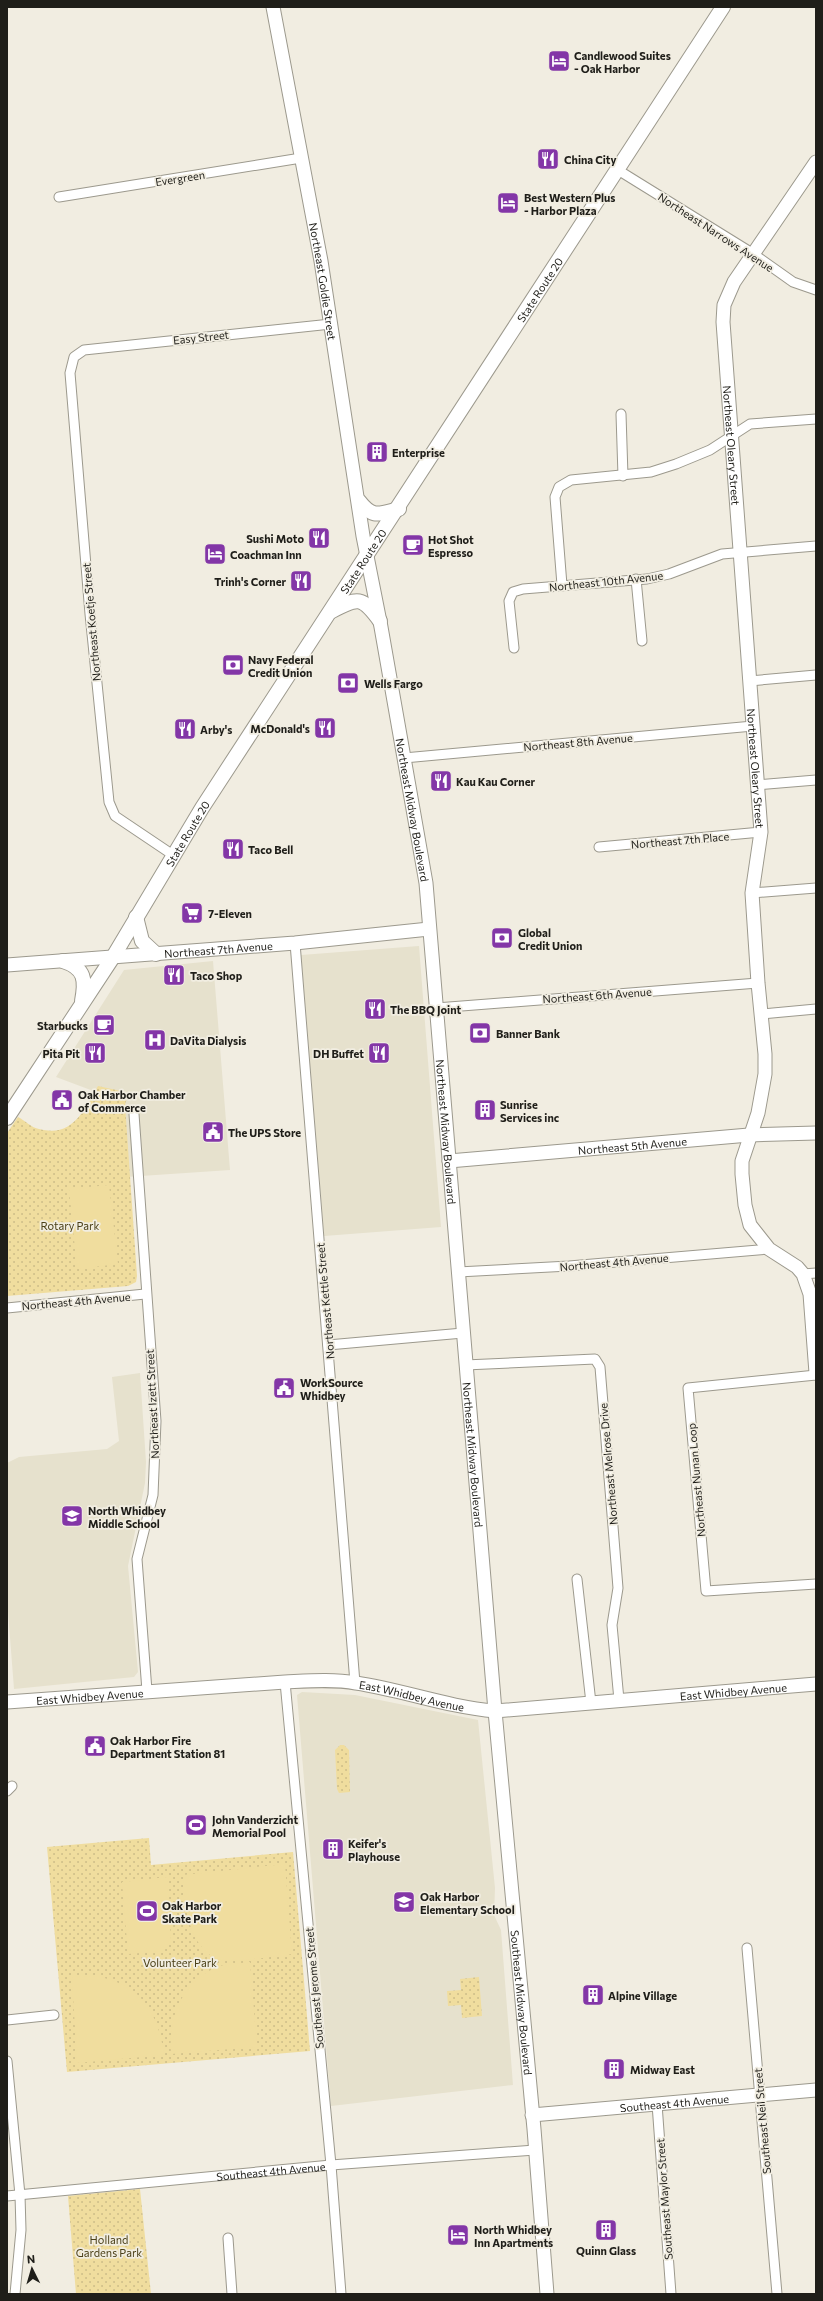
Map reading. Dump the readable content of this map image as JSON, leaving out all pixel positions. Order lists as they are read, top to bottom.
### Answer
{
  "streets": {
    "main road": ["State Route 20"],
    "street": [
      "Evergreen",
      "Northeast Narrows Avenue",
      "Northeast Goldie Street",
      "Easy Street",
      "Northeast Oleary Street",
      "Northeast 10th Avenue",
      "Northeast Koetje Street",
      "Northeast 8th Avenue",
      "Northeast Midway Boulevard",
      "Northeast 7th Place",
      "Northeast 7th Avenue",
      "Northeast 6th Avenue",
      "Northeast 5th Avenue",
      "Northeast 4th Avenue",
      "Northeast Kettle Street",
      "Northeast Izett Street",
      "Northeast Melrose Drive",
      "Northeast Nunan Loop",
      "East Whidbey Avenue",
      "Southeast Jerome Street",
      "Southeast Midway Boulevard",
      "Southeast 4th Avenue",
      "Southeast Neil Street",
      "Southeast Maylor Street"
    ]
  },
  "crossings": [
    ["Evergreen", "Northeast Goldie Street"],
    ["Northeast Narrows Avenue", "State Route 20"],
    ["Northeast Narrows Avenue", "Northeast Oleary Street"],
    ["Northeast Goldie Street", "State Route 20"],
    ["Northeast Goldie Street", "Easy Street"],
    ["Northeast Goldie Street", "Northeast Midway Boulevard"],
    ["State Route 20", "Northeast Koetje Street"],
    ["State Route 20", "Northeast Midway Boulevard"],
    ["State Route 20", "Northeast 7th Avenue"],
    ["Easy Street", "Northeast Koetje Street"],
    ["Northeast Oleary Street", "Northeast 10th Avenue"],
    ["Northeast Oleary Street", "Northeast 8th Avenue"],
    ["Northeast Oleary Street", "Northeast 7th Place"],
    ["Northeast Oleary Street", "Northeast 6th Avenue"],
    ["Northeast Oleary Street", "Northeast 5th Avenue"],
    ["Northeast Oleary Street", "Northeast 4th Avenue"],
    ["Northeast Oleary Street", "Northeast Nunan Loop"],
    ["Northeast 8th Avenue", "Northeast Midway Boulevard"],
    ["Northeast Midway Boulevard", "Northeast 7th Avenue"],
    ["Northeast Midway Boulevard", "Northeast 6th Avenue"],
    ["Northeast Midway Boulevard", "Northeast 5th Avenue"],
    ["Northeast Midway Boulevard", "Northeast 4th Avenue"],
    ["Northeast Midway Boulevard", "Northeast Melrose Drive"],
    ["Northeast Midway Boulevard", "East Whidbey Avenue"],
    ["Northeast Midway Boulevard", "Southeast Midway Boulevard"],
    ["Northeast 7th Avenue", "Northeast Kettle Street"],
    ["Northeast 4th Avenue", "Northeast Izett Street"],
    ["Northeast Kettle Street", "East Whidbey Avenue"],
    ["Northeast Izett Street", "East Whidbey Avenue"],
    ["Northeast Melrose Drive", "East Whidbey Avenue"],
    ["East Whidbey Avenue", "Southeast Jerome Street"],
    ["East Whidbey Avenue", "Southeast Midway Boulevard"],
    ["Southeast Jerome Street", "Southeast 4th Avenue"],
    ["Southeast Midway Boulevard", "Southeast 4th Avenue"],
    ["Southeast 4th Avenue", "Southeast Neil Street"],
    ["Southeast 4th Avenue", "Southeast Maylor Street"]
  ],
  "parks": ["Rotary Park", "Volunteer Park", "Holland Gardens Park"],
  "places": {
    "hotel": [
      "Candlewood Suites - Oak Harbor",
      "Best Western Plus - Harbor Plaza",
      "Coachman Inn",
      "North Whidbey Inn Apartments"
    ],
    "restaurant": [
      "China City",
      "Sushi Moto",
      "Trinh's Corner",
      "McDonald's",
      "Arby's",
      "Kau Kau Corner",
      "Taco Bell",
      "Taco Shop",
      "The BBQ Joint",
      "Pita Pit",
      "DH Buffet"
    ],
    "building": [
      "Enterprise",
      "Sunrise Services inc",
      "Keifer's Playhouse",
      "Alpine Village",
      "Midway East",
      "Quinn Glass"
    ],
    "cafe": ["Hot Shot Espresso", "Starbucks"],
    "bank": [
      "Navy Federal Credit Union",
      "Wells Fargo",
      "Global Credit Union",
      "Banner Bank"
    ],
    "supermarket": ["7-Eleven"],
    "hospital": ["DaVita Dialysis"],
    "public building": [
      "Oak Harbor Chamber of Commerce",
      "The UPS Store",
      "WorkSource Whidbey",
      "Oak Harbor Fire Department Station 81"
    ],
    "school or university": ["North Whidbey Middle School", "Oak Harbor Elementary School"],
    "sports": ["John Vanderzicht Memorial Pool", "Oak Harbor Skate Park"]
  },
  "north": "top"
}
